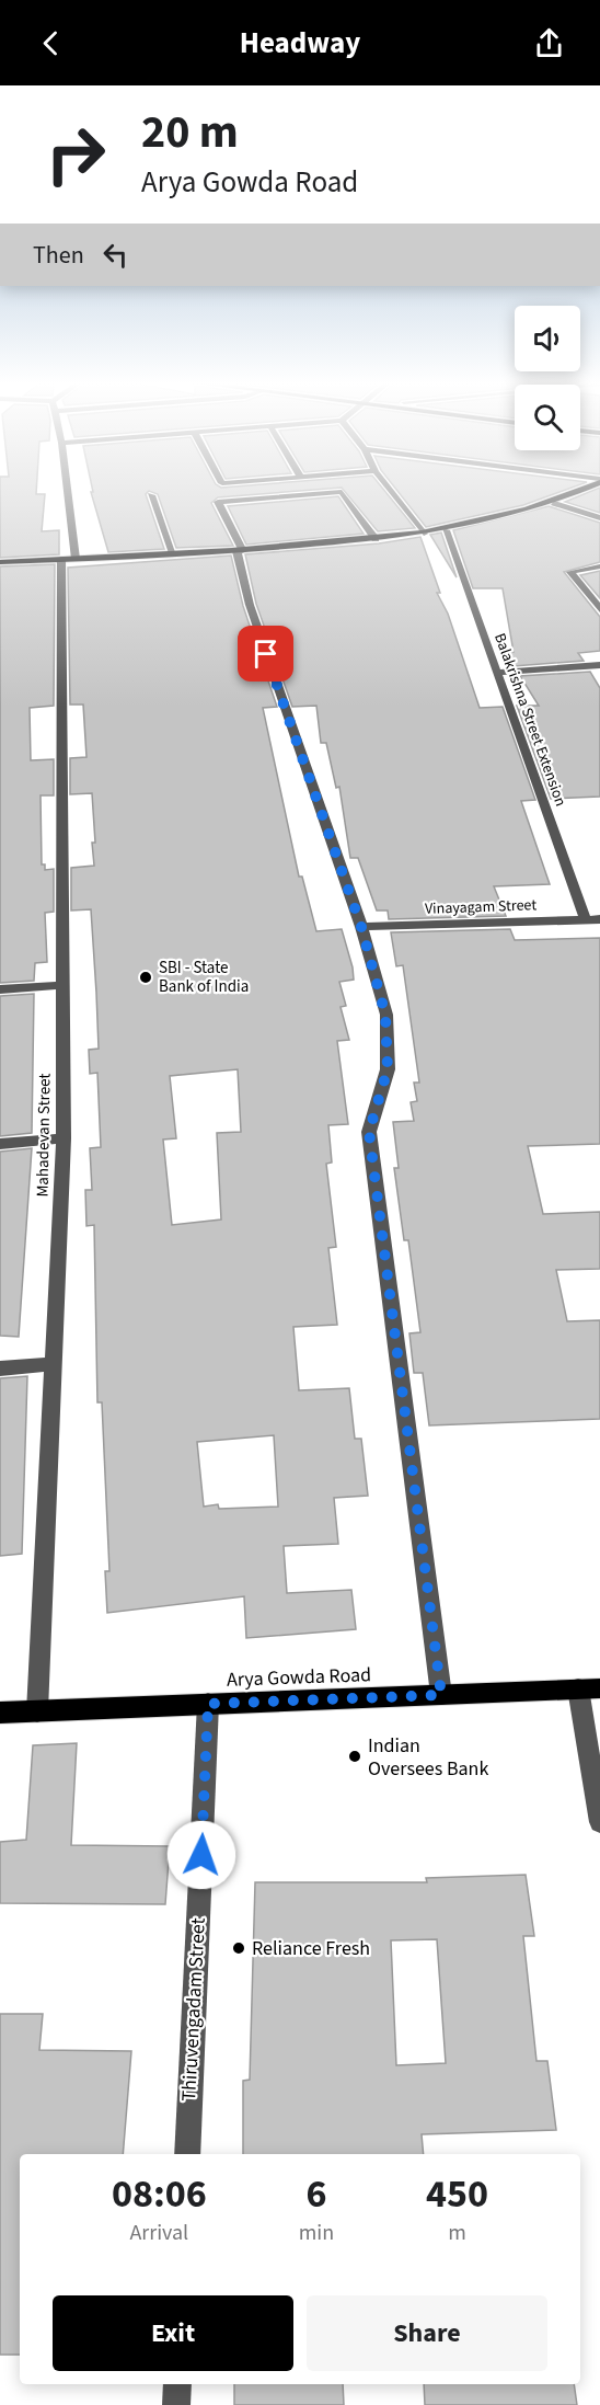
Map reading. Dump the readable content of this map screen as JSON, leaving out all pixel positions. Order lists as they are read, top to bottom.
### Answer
{
  "streets": {
    "main road": ["Arya Gowda Road"],
    "street": [
      "Balakrishna Street Extension",
      "Vinayagam Street",
      "Mahadevan Street",
      "Thiruvengadam Street"
    ]
  },
  "crossings": [
    ["Balakrishna Street Extension", "Vinayagam Street"],
    ["Mahadevan Street", "Arya Gowda Road"],
    ["Arya Gowda Road", "Thiruvengadam Street"]
  ],
  "places": ["SBI - State Bank of India", "Indian Oversees Bank", "Reliance Fresh"],
  "page": {
    "header": "Headway",
    "turn": ["20 m", "Arya Gowda Road"],
    "then": "Then",
    "eta": [
      "08:06",
      "Arrival",
      "6",
      "min",
      "450",
      "m"
    ],
    "buttons": ["Exit", "Share"]
  }
}
